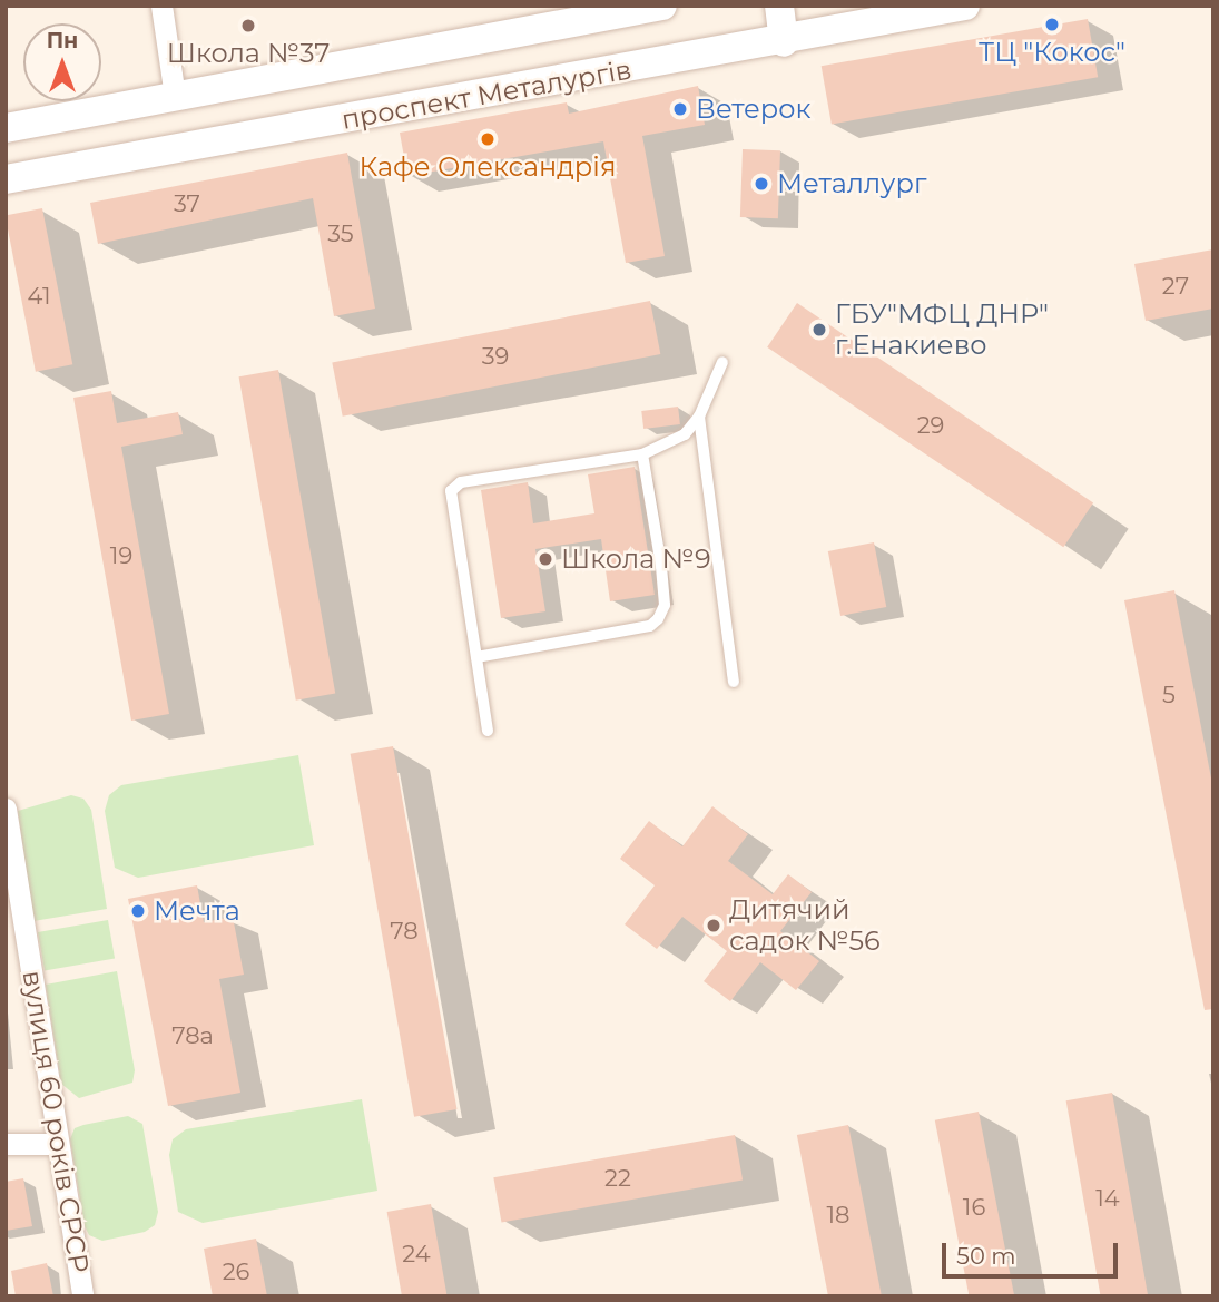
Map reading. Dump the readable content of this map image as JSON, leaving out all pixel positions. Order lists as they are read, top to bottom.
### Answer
{
  "streets": {
    "street": ["проспект Металургів", "вулиця 60 років СРСР"]
  },
  "places": [
    "ТЦ \"Кокос\"",
    "Школа №37",
    "Ветерок",
    "Кафе Олександрія",
    "Металлург",
    "ГБУ\"МФЦ ДНР\" г.Енакиево",
    "Школа №9",
    "Мечта",
    "Дитячий садок №56"
  ],
  "house_numbers": [
    "37",
    "35",
    "27",
    "41",
    "39",
    "29",
    "19",
    "5",
    "78",
    "78а",
    "22",
    "14",
    "16",
    "18",
    "24",
    "26"
  ],
  "scale_bar": "50 m",
  "north": "top"
}
